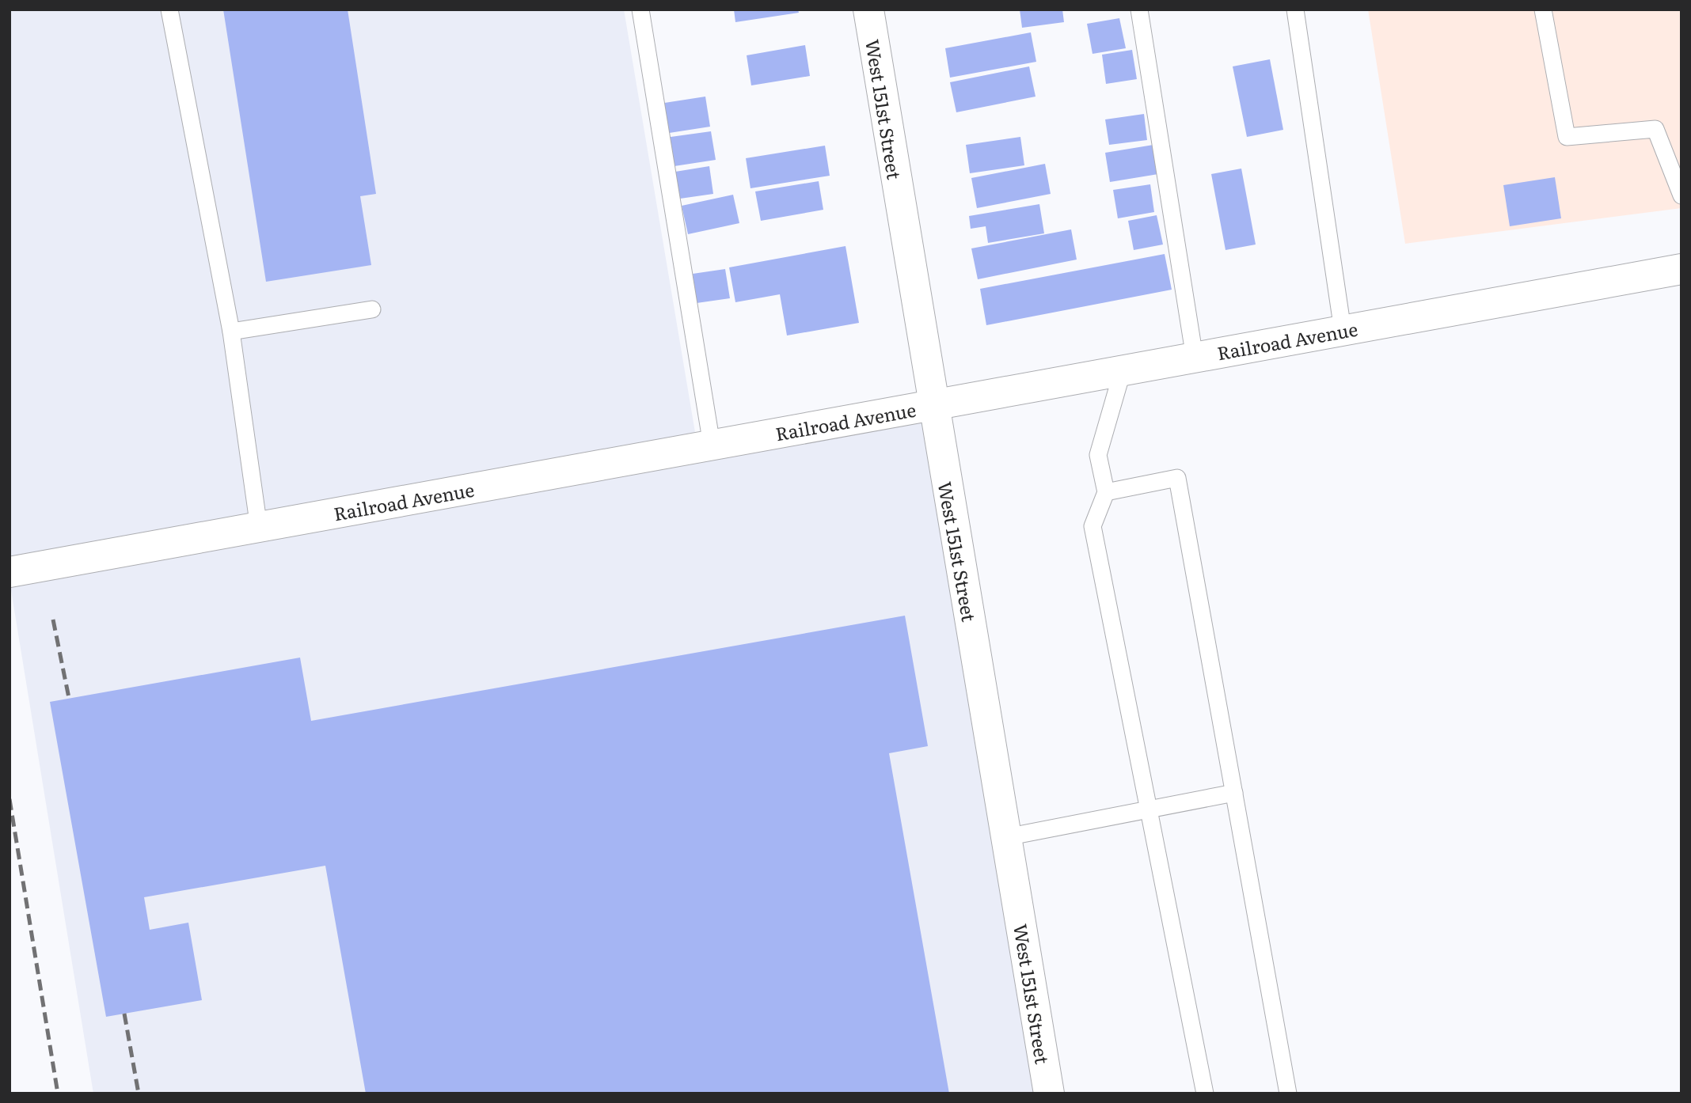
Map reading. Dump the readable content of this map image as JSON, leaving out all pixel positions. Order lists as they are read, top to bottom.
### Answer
{
  "streets": {
    "street": ["West 151st Street", "Railroad Avenue"]
  },
  "crossings": [
    ["West 151st Street", "Railroad Avenue"]
  ]
}
